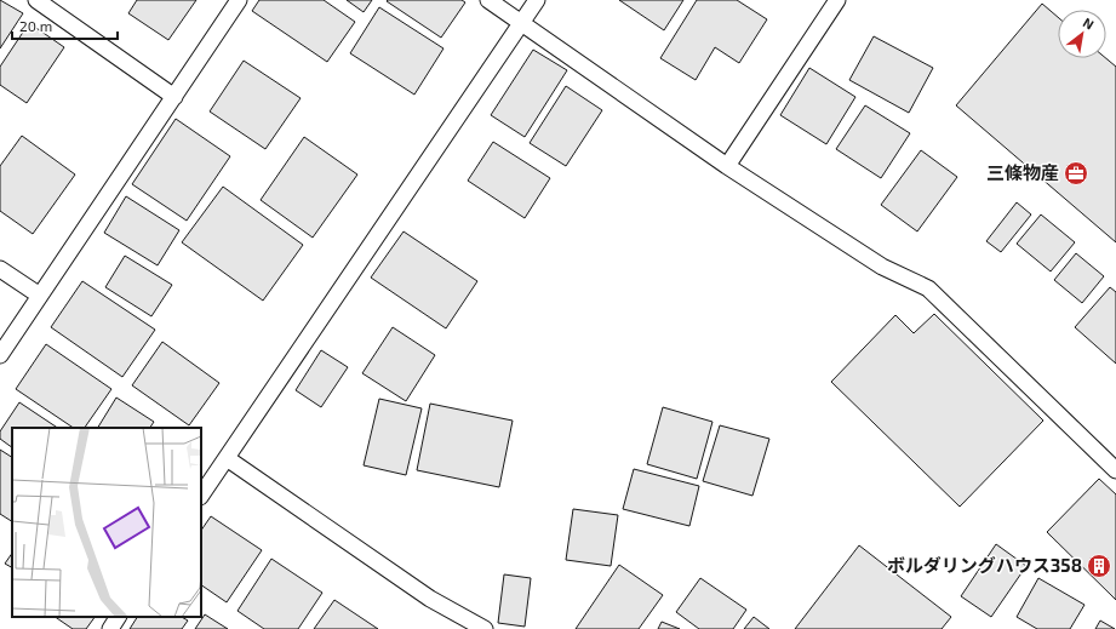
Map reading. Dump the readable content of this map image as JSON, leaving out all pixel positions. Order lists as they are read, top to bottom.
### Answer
{
  "places": {
    "office": ["三條物産"],
    "building": ["ボルダリングハウス358"]
  },
  "scale_bar": "20 m",
  "north": "top right"
}
